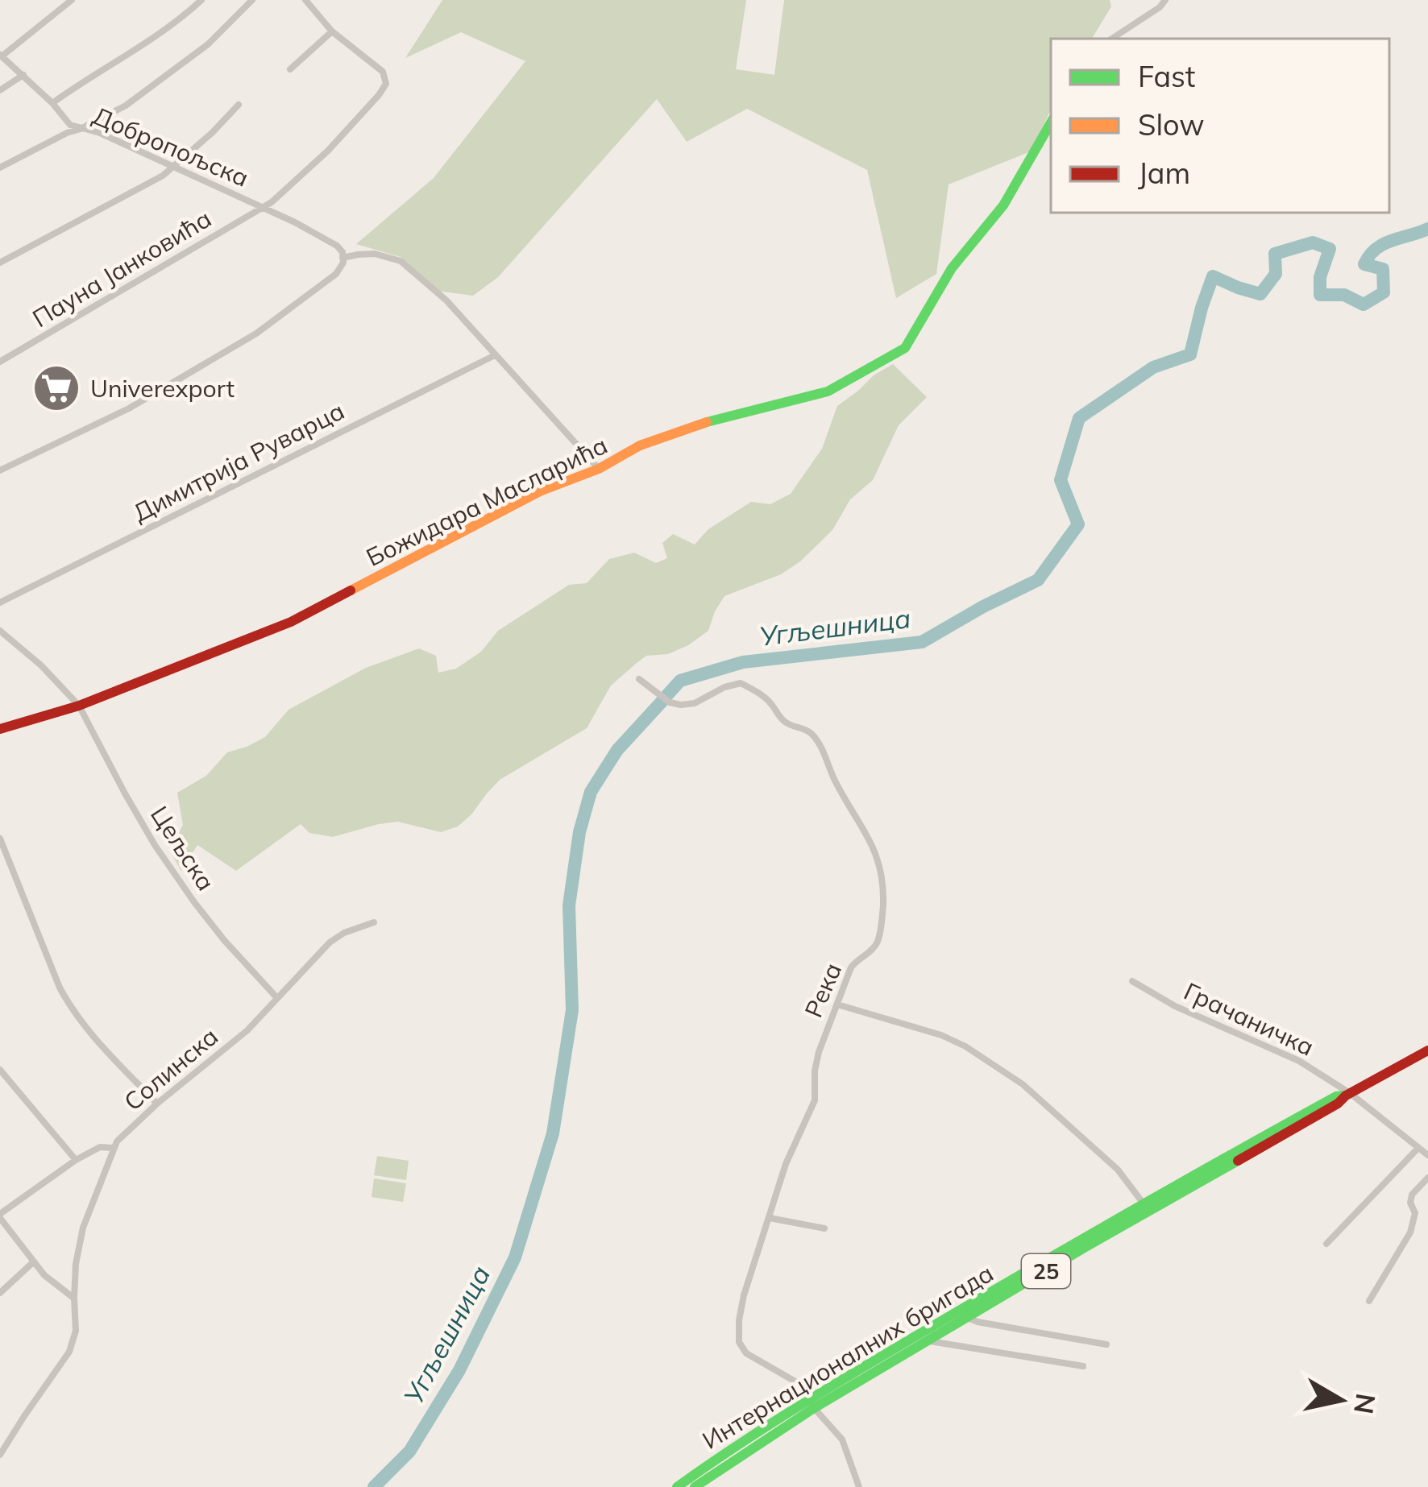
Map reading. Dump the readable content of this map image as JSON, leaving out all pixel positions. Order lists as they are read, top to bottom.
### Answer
{
  "streets": {
    "main road": ["Божидара Масларића", "25", "Интернационалних бригада"],
    "street": [
      "Добропољска",
      "Пауна Јанковића",
      "Димитрија Руварца",
      "Цељска",
      "Река",
      "Грачаничка",
      "Солинска"
    ]
  },
  "crossings": [
    ["Добропољска", "Пауна Јанковића"],
    ["Божидара Масларића", "Цељска"],
    ["Цељска", "Солинска"],
    ["Река", "Интернационалних бригада"],
    ["Грачаничка", "Интернационалних бригада"]
  ],
  "water": ["Угљешница"],
  "places": {
    "supermarket": ["Univerexport"]
  },
  "legend": ["Fast", "Slow", "Jam"],
  "north": "right"
}
